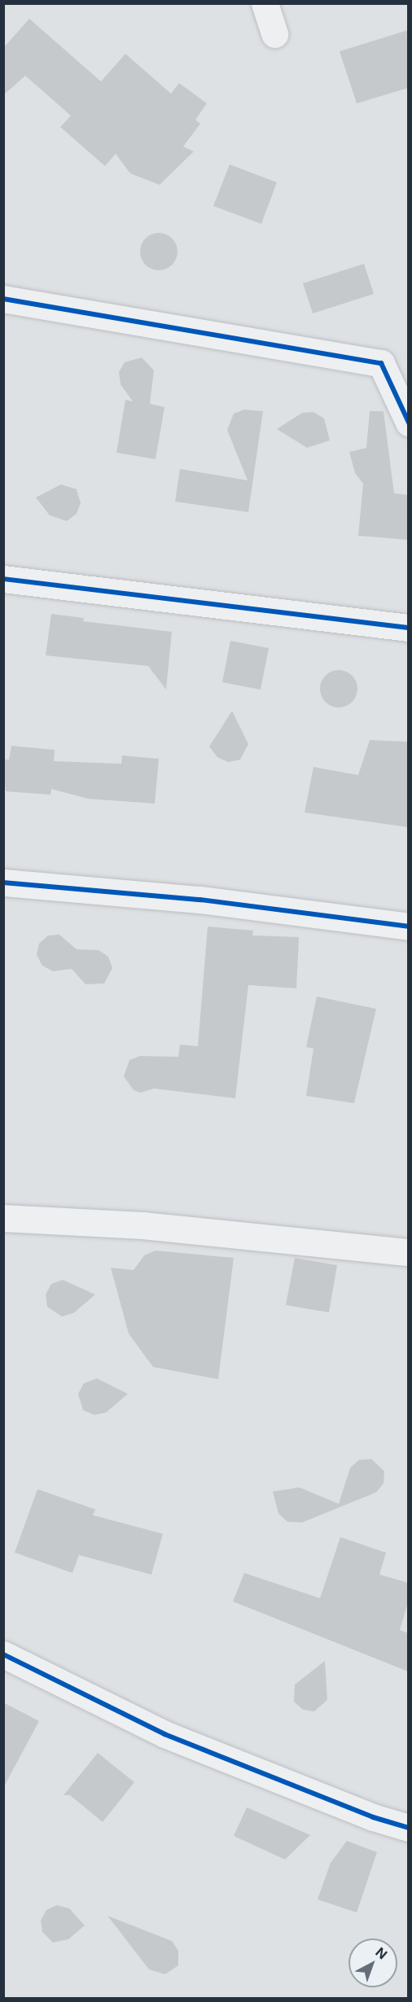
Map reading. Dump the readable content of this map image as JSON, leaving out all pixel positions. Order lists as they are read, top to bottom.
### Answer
{
  "north": "top right"
}
